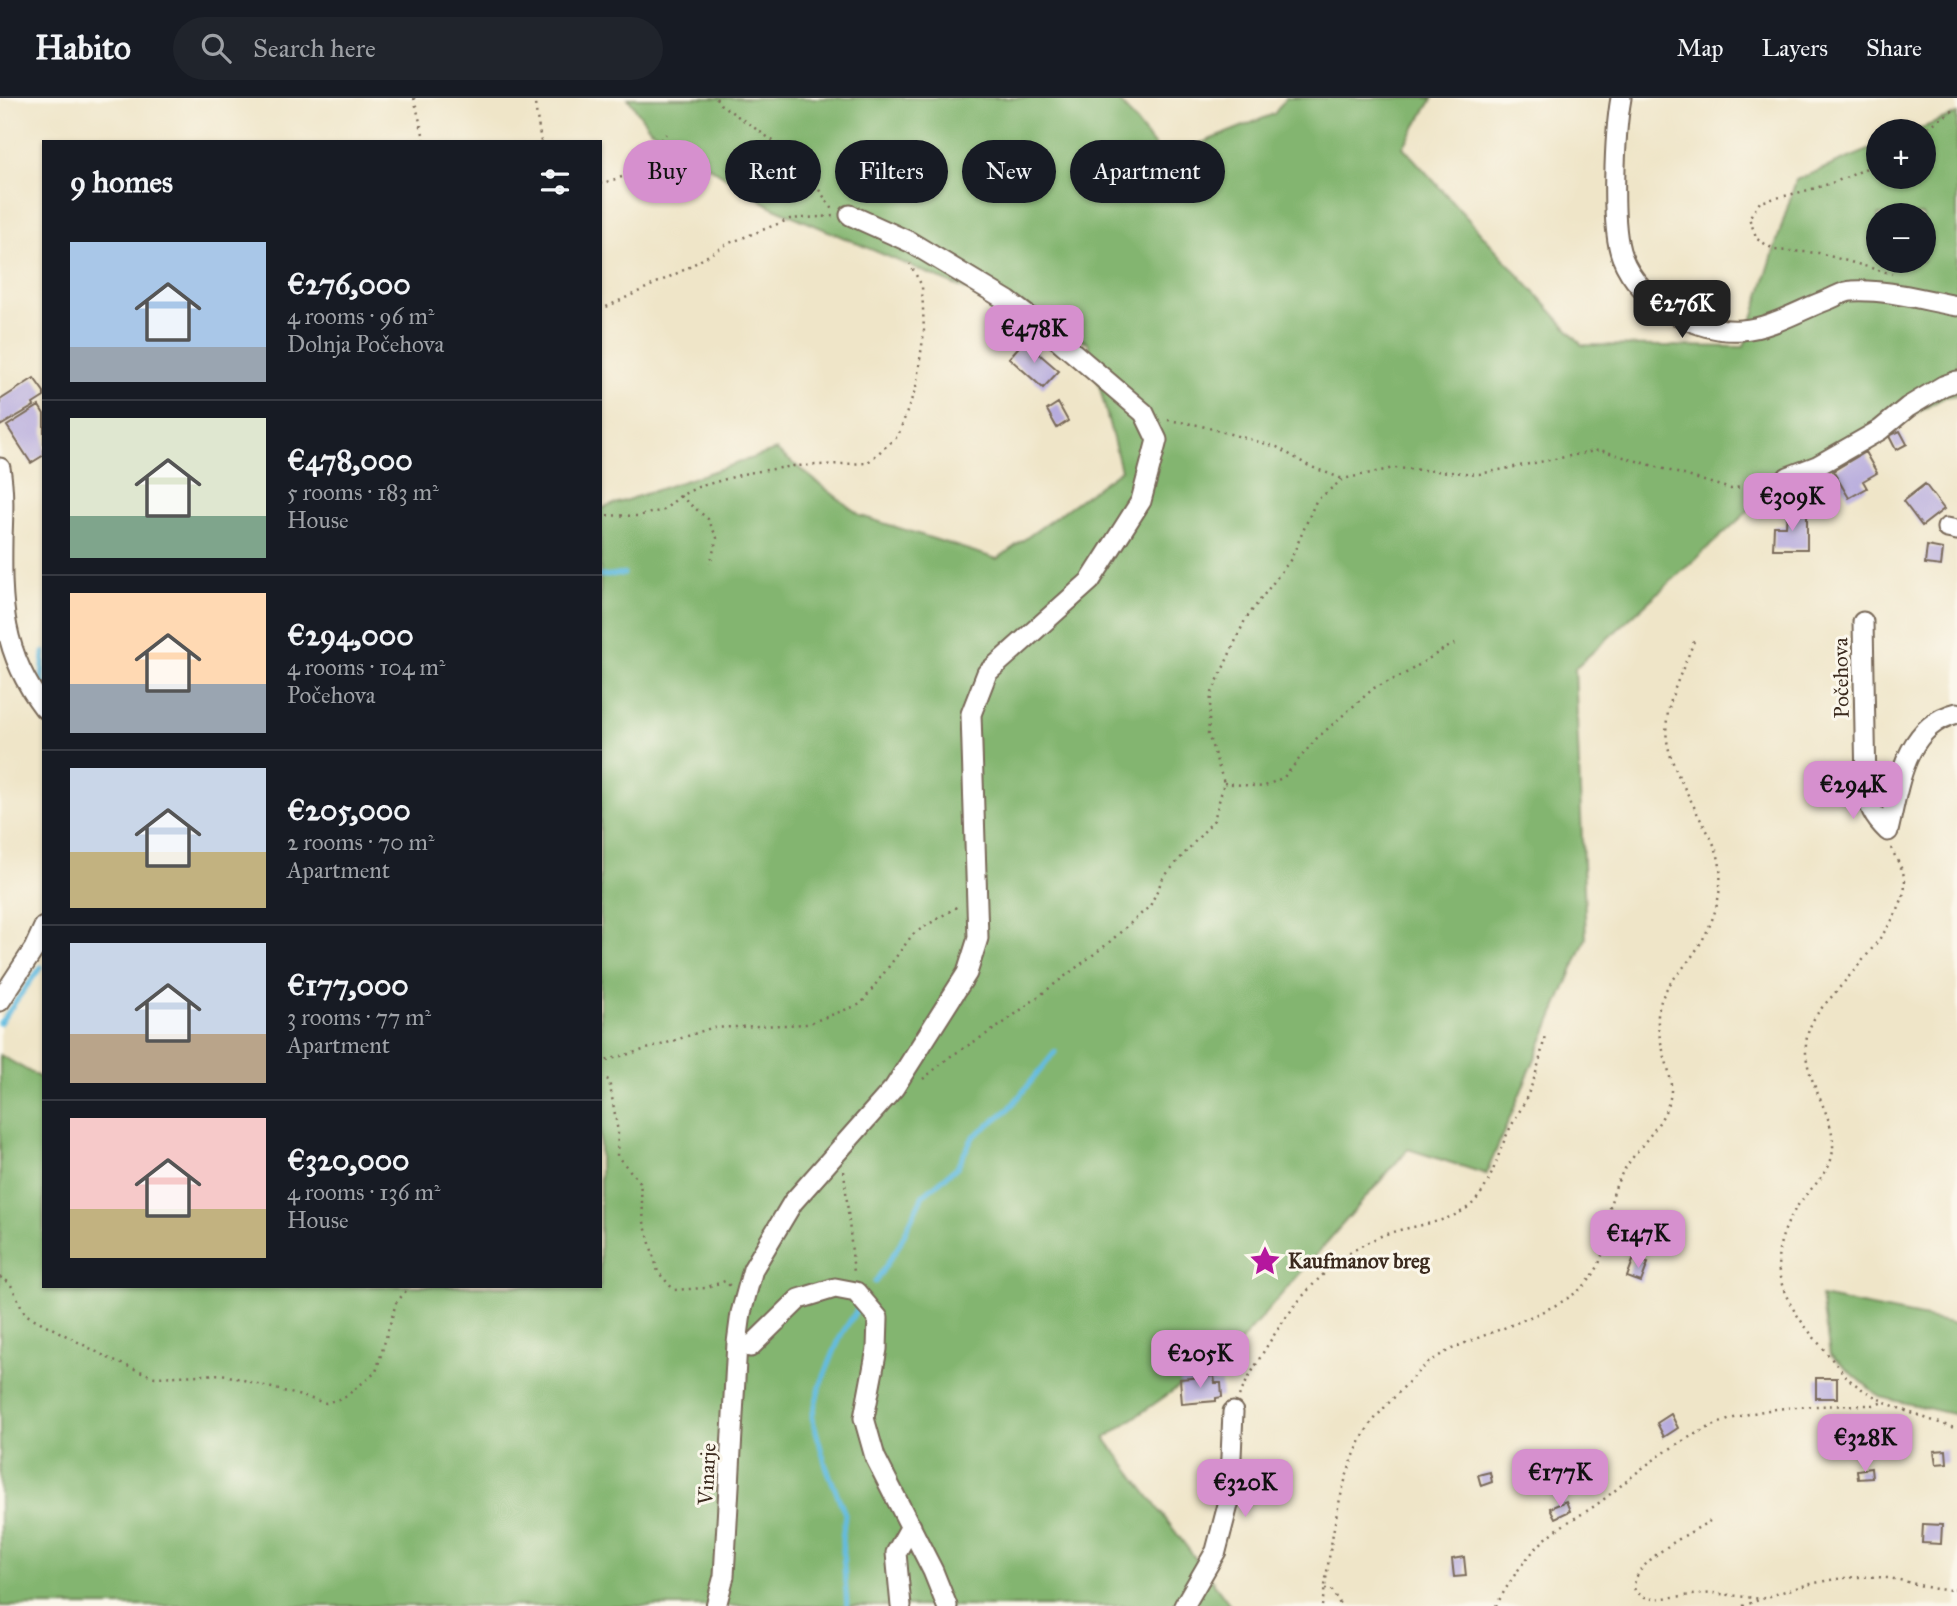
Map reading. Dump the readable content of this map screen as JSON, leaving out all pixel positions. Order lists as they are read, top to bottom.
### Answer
{
  "streets": {
    "street": ["Počehova", "Vinarje"]
  },
  "places": {
    "place": ["Kaufmanov breg"]
  },
  "page": {
    "header": "Habito",
    "search": "Search here",
    "nav": ["Map", "Layers", "Share"],
    "map_buttons": ["+", "−"],
    "chip": [
      "Buy",
      "Rent",
      "Filters",
      "New",
      "Apartment"
    ],
    "heading": "9 homes",
    "list": [
      {
        "name": "€276,000",
        "note": "4 rooms · 96 m² · Dolnja Počehova"
      },
      {
        "name": "€478,000",
        "note": "5 rooms · 183 m² · House"
      },
      {
        "name": "€294,000",
        "note": "4 rooms · 104 m² · Počehova"
      },
      {
        "name": "€205,000",
        "note": "2 rooms · 70 m² · Apartment"
      },
      {
        "name": "€177,000",
        "note": "3 rooms · 77 m² · Apartment"
      },
      {
        "name": "€320,000",
        "note": "4 rooms · 136 m² · House"
      }
    ],
    "price": [
      "€276K",
      "€478K",
      "€309K",
      "€294K",
      "€147K",
      "€205K",
      "€328K",
      "€177K",
      "€320K"
    ]
  }
}
